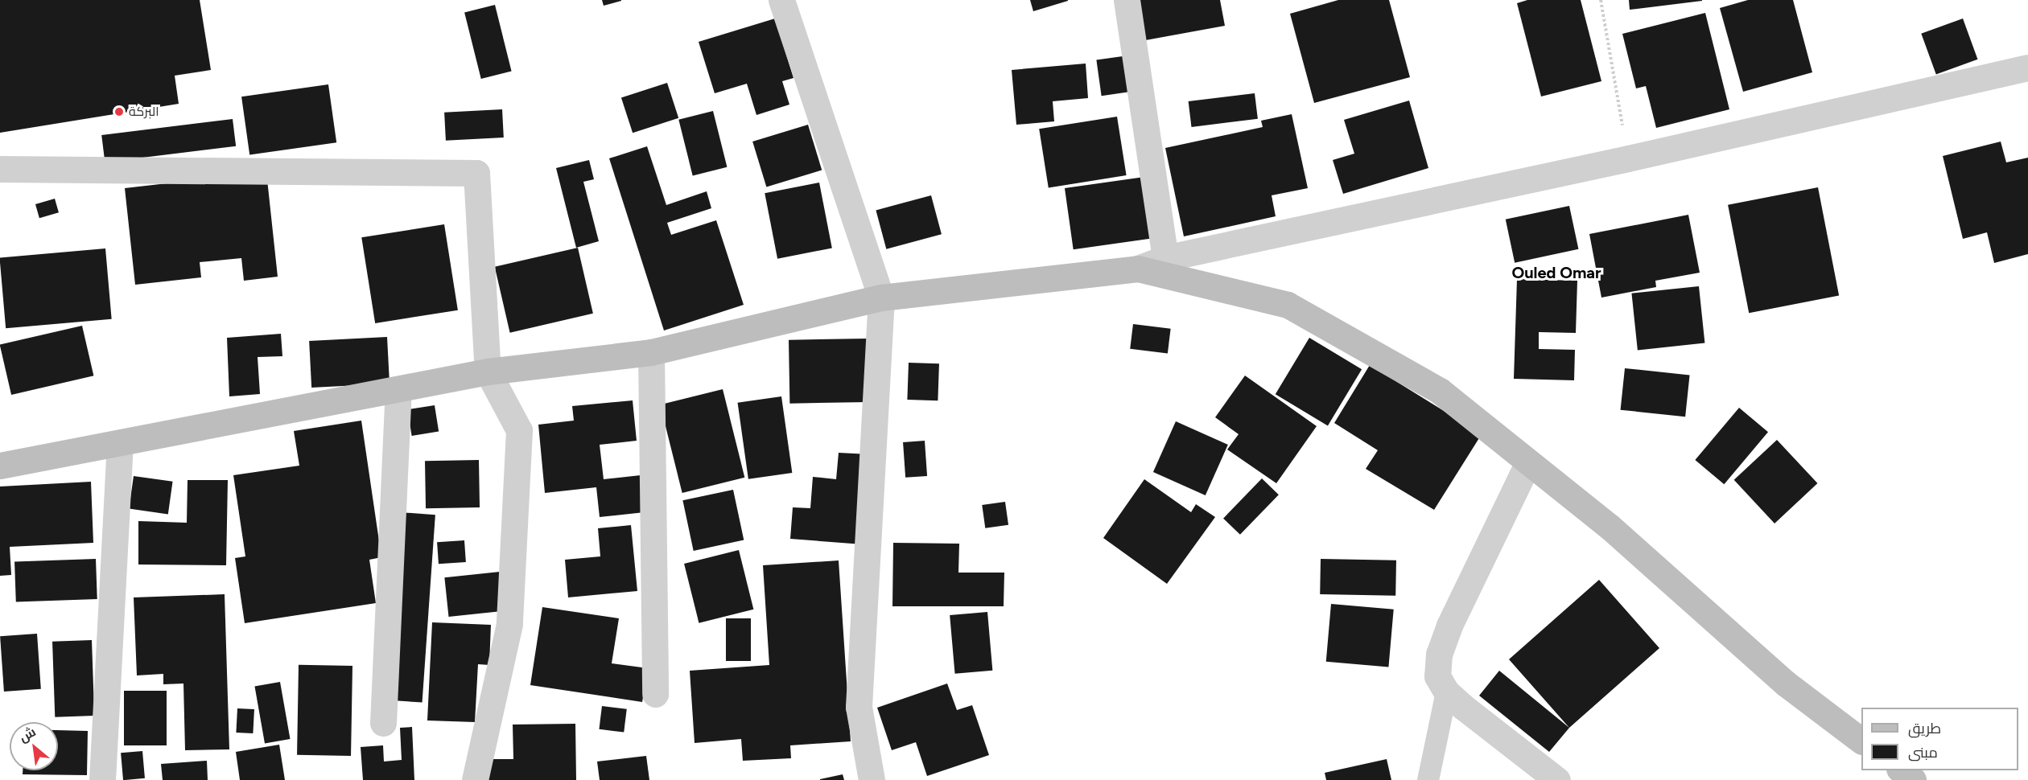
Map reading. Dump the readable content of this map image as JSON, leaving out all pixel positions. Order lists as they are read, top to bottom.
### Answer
{
  "districts": ["Ouled Omar"],
  "places": ["البركة"],
  "legend": ["طريق", "مبنى"],
  "north": "top left"
}
